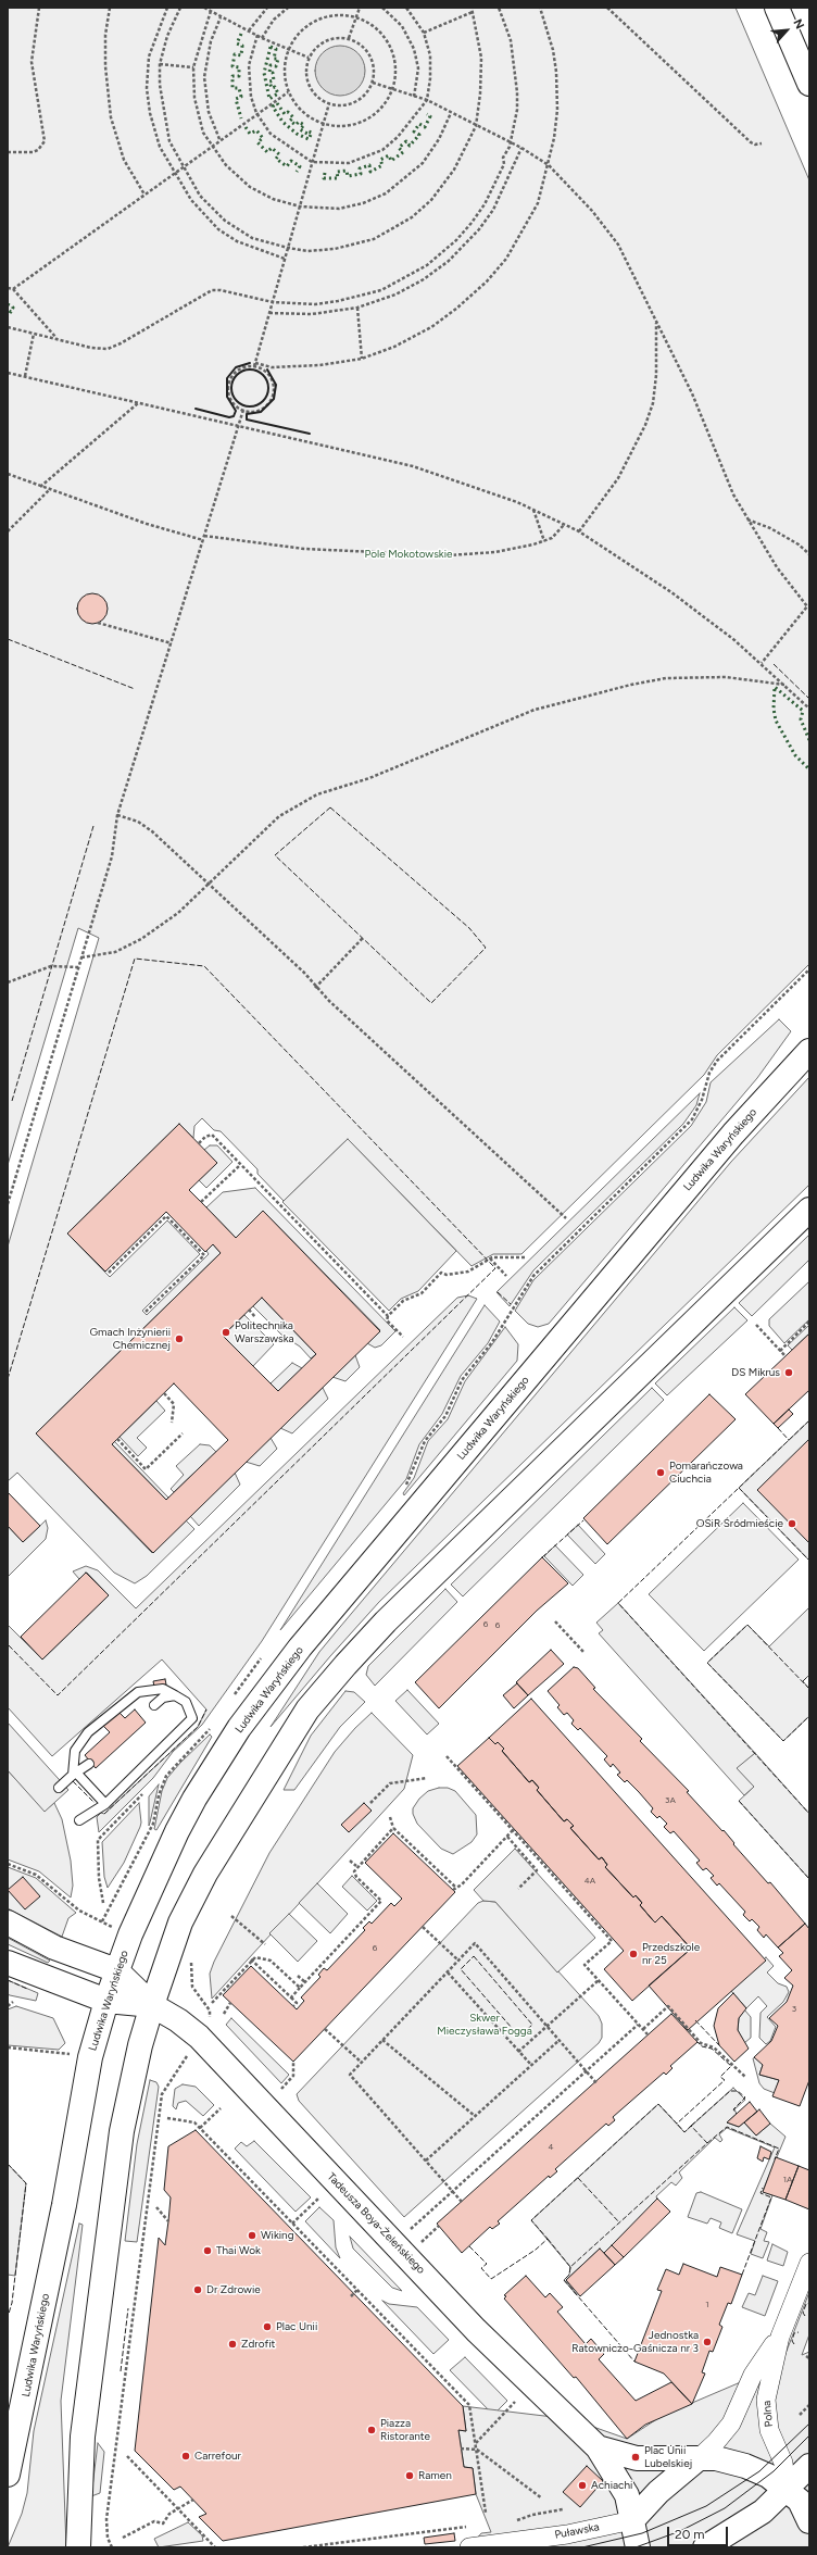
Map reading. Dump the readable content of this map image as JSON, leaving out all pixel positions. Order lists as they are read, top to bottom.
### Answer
{
  "streets": {
    "main road": ["Ludwika Waryńskiego", "Tadeusza Boya-Żeleńskiego"],
    "street": ["Polna", "Puławska"]
  },
  "crossings": [
    ["Ludwika Waryńskiego", "Tadeusza Boya-Żeleńskiego"],
    ["Tadeusza Boya-Żeleńskiego", "Polna"],
    ["Tadeusza Boya-Żeleńskiego", "Puławska"]
  ],
  "parks": ["Pole Mokotowskie", "Skwer Mieczysława Fogga"],
  "places": [
    "Politechnika Warszawska",
    "Gmach Inżynierii Chemicznej",
    "DS Mikrus",
    "Pomarańczowa Ciuchcia",
    "OSiR Śródmieście",
    "Przedszkole nr 25",
    "Wiking",
    "Thai Wok",
    "Dr Zdrowie",
    "Plac Unii",
    "Jednostka Ratowniczo-Gaśnicza nr 3",
    "Zdrofit",
    "Piazza Ristorante",
    "Carrefour",
    "Plac Unii Lubelskiej",
    "Ramen",
    "Achiachi"
  ],
  "house_numbers": [
    "6",
    "6",
    "3A",
    "4A",
    "6",
    "3",
    "4",
    "1A",
    "1"
  ],
  "scale_bar": "20 m",
  "north": "top right"
}
